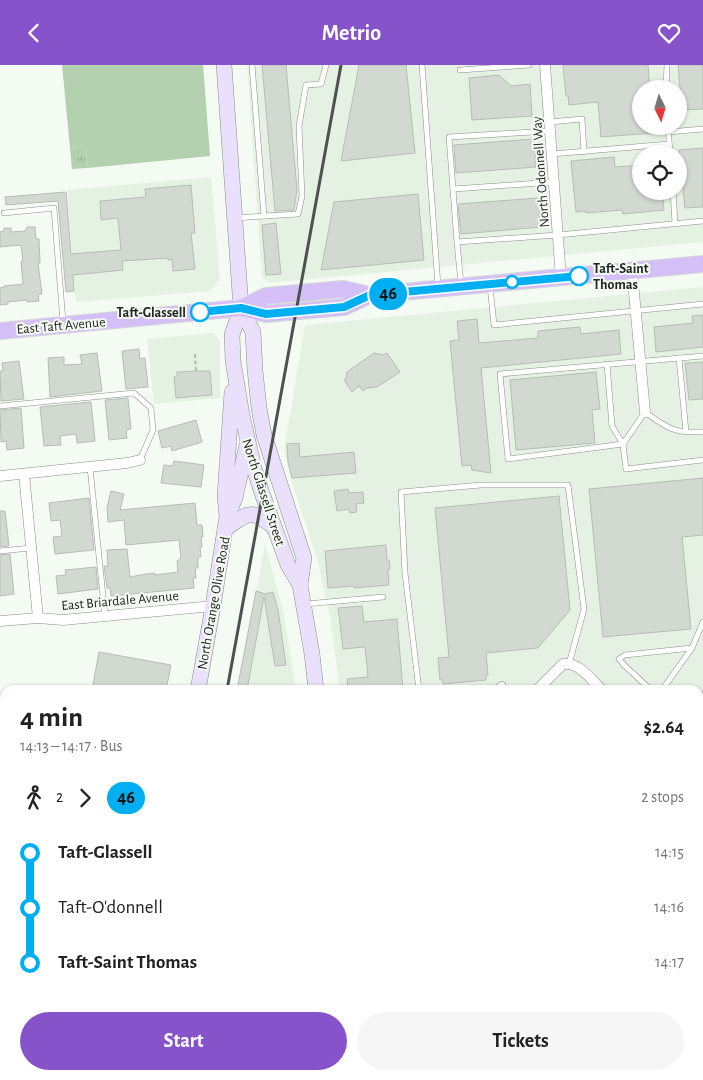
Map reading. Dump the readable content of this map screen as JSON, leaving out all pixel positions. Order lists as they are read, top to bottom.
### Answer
{
  "streets": {
    "main road": ["East Taft Avenue", "North Glassell Street", "North Orange Olive Road"],
    "street": ["North Odonnell Way", "East Briardale Avenue"]
  },
  "crossings": [
    ["East Taft Avenue", "North Glassell Street"],
    ["North Glassell Street", "North Orange Olive Road"],
    ["East Briardale Avenue", "North Orange Olive Road"]
  ],
  "places": ["Taft-Saint Thomas", "Taft-Glassell"],
  "lines": ["bus line 46"],
  "north": "bottom",
  "page": {
    "header": "Metrio",
    "on_map": "46",
    "heading": ["4 min", "14:13 – 14:17 · Bus", "$2.64"],
    "legs": ["2", "46", "2 stops"],
    "list": [
      {
        "name": "Taft-Glassell",
        "value": "14:15"
      },
      {
        "name": "Taft-O'donnell",
        "value": "14:16"
      },
      {
        "name": "Taft-Saint Thomas",
        "value": "14:17"
      }
    ],
    "buttons": ["Start", "Tickets"]
  }
}
